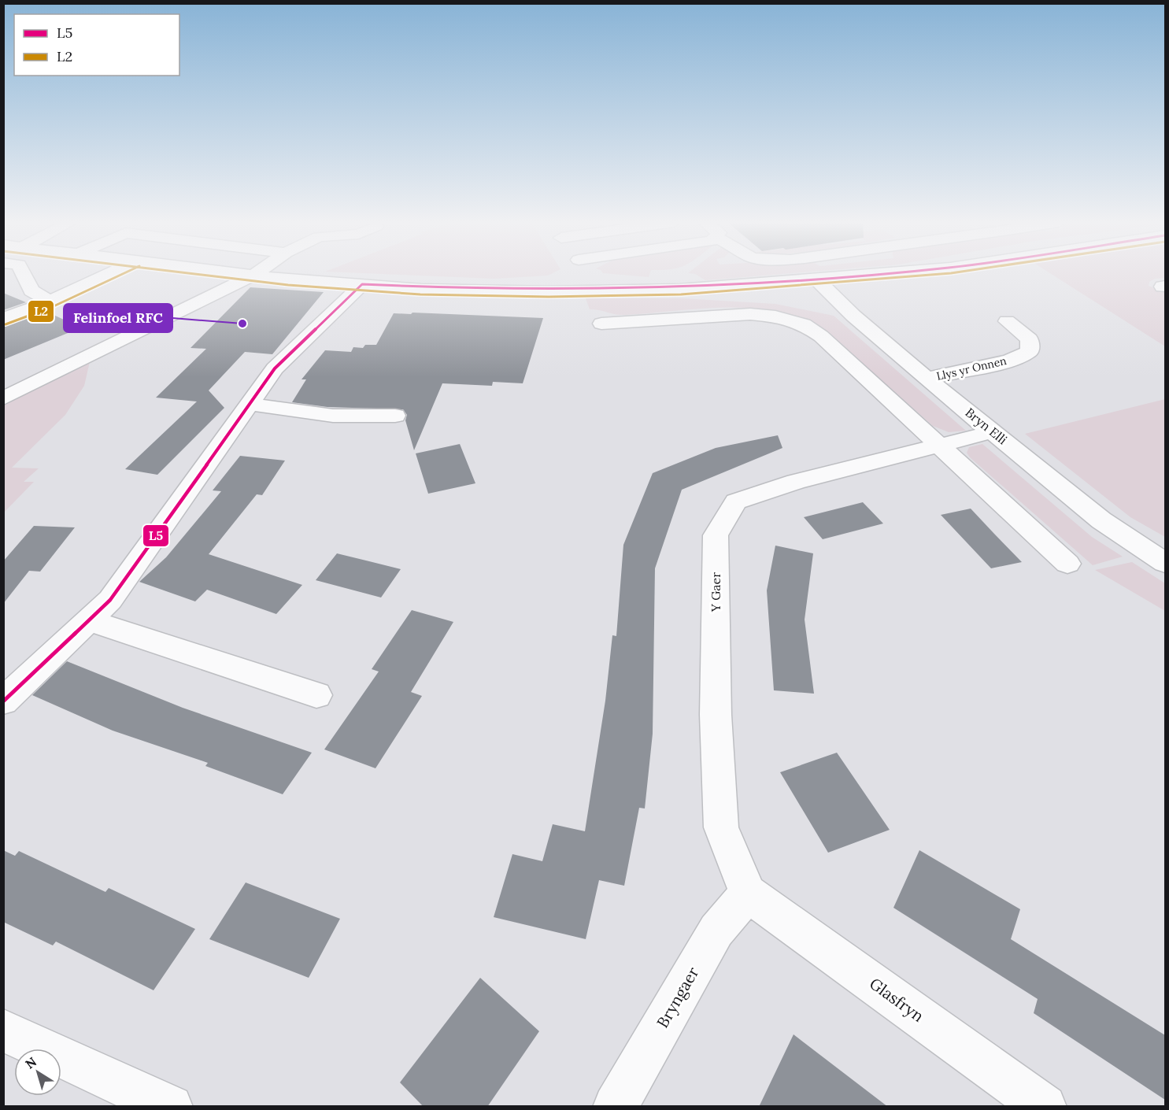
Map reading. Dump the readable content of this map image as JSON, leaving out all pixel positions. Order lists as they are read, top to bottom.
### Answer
{
  "streets": {
    "street": [
      "Llys yr Onnen",
      "Bryn Elli",
      "Y Gaer",
      "Bryngaer",
      "Glasfryn"
    ]
  },
  "crossings": [
    ["Llys yr Onnen", "Bryn Elli"],
    ["Bryn Elli", "Y Gaer"],
    ["Y Gaer", "Bryngaer"],
    ["Y Gaer", "Glasfryn"],
    ["Bryngaer", "Glasfryn"]
  ],
  "places": ["Felinfoel RFC"],
  "lines": ["transit line L5", "transit line L2"],
  "legend": ["L5", "L2"],
  "north": "top left"
}
